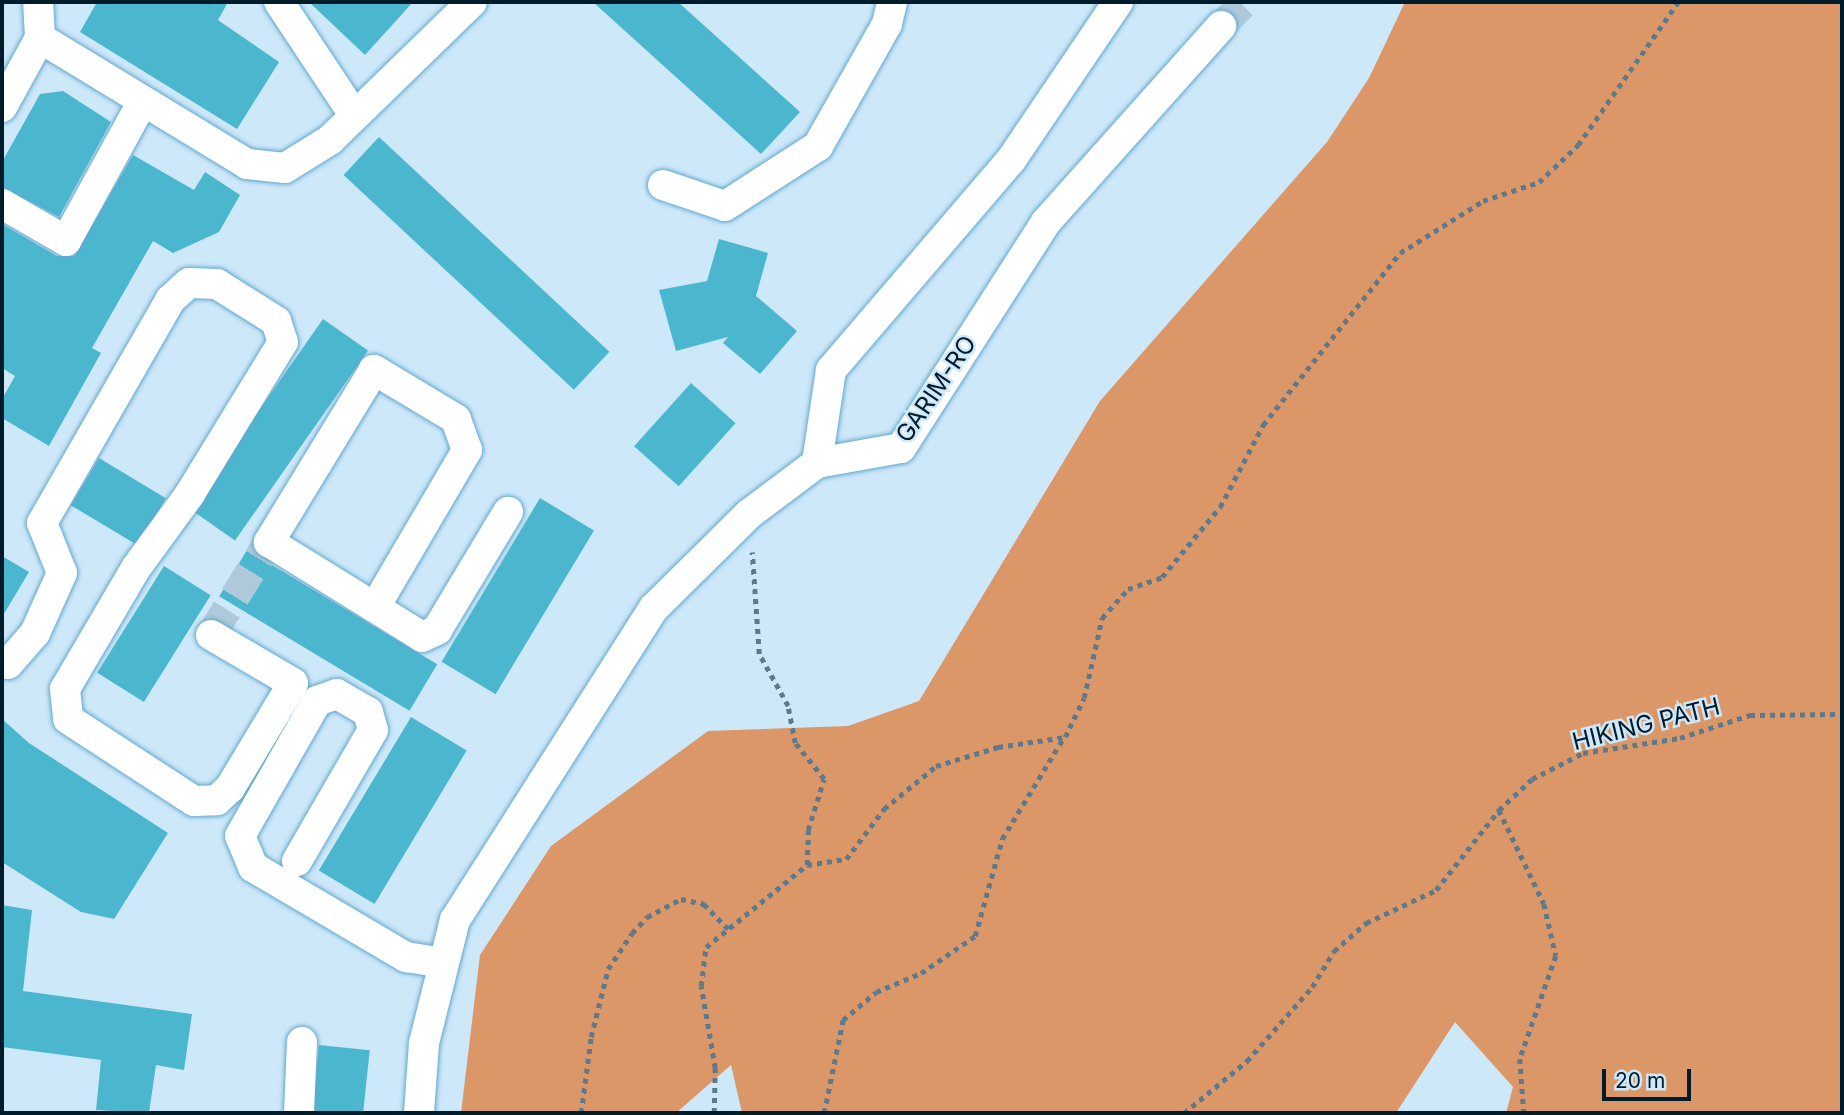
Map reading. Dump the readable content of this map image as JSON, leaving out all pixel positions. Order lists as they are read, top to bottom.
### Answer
{
  "streets": {
    "street": ["GARIM-RO"],
    "path": ["HIKING PATH"]
  },
  "scale_bar": "20 m"
}
